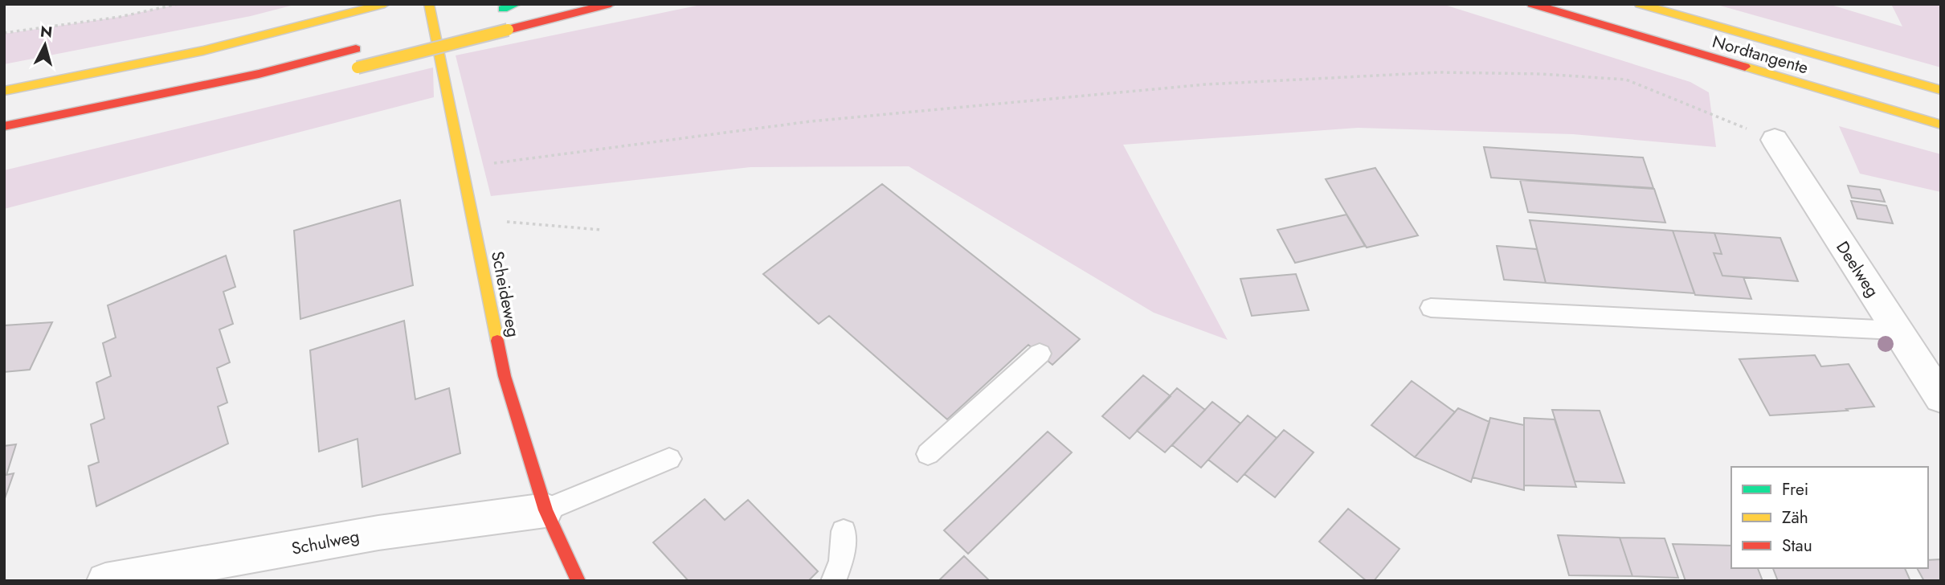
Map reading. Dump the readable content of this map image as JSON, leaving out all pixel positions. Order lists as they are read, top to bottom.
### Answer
{
  "streets": {
    "main road": ["Nordtangente", "Scheideweg"],
    "street": ["Deelweg", "Schulweg"]
  },
  "crossings": [
    ["Scheideweg", "Schulweg"]
  ],
  "legend": ["Frei", "Zäh", "Stau"],
  "north": "top"
}
